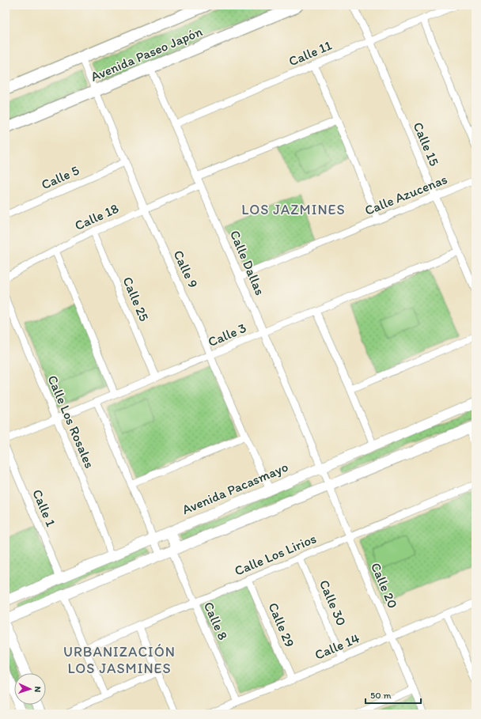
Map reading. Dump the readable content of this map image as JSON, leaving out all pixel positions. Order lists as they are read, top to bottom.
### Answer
{
  "streets": {
    "main road": ["Avenida Paseo Japón", "Avenida Pacasmayo"],
    "street": [
      "Calle 11",
      "Calle 15",
      "Calle 5",
      "Calle Azucenas",
      "Calle 18",
      "Calle Dallas",
      "Calle 9",
      "Calle 25",
      "Calle 3",
      "Calle Los Rosales",
      "Calle 1",
      "Calle Los Lirios",
      "Calle 20",
      "Calle 30",
      "Calle 8",
      "Calle 29",
      "Calle 14"
    ]
  },
  "crossings": [
    ["Calle 11", "Calle 15"],
    ["Calle 11", "Calle Dallas"],
    ["Avenida Paseo Japón", "Calle Dallas"],
    ["Avenida Paseo Japón", "Calle 9"],
    ["Calle 15", "Calle Azucenas"],
    ["Calle 15", "Calle 3"],
    ["Calle 5", "Calle 9"],
    ["Calle Azucenas", "Calle Dallas"],
    ["Calle 18", "Calle Dallas"],
    ["Calle 18", "Calle 9"],
    ["Calle 18", "Calle 25"],
    ["Calle Dallas", "Calle 3"],
    ["Calle Dallas", "Avenida Pacasmayo"],
    ["Calle Dallas", "Calle 20"],
    ["Calle 9", "Calle 3"],
    ["Calle 9", "Avenida Pacasmayo"],
    ["Calle 25", "Calle 3"],
    ["Calle 3", "Calle Los Rosales"],
    ["Calle Los Rosales", "Avenida Pacasmayo"],
    ["Avenida Pacasmayo", "Calle 1"],
    ["Avenida Pacasmayo", "Calle 20"],
    ["Calle Los Lirios", "Calle 20"],
    ["Calle Los Lirios", "Calle 30"],
    ["Calle Los Lirios", "Calle 8"],
    ["Calle Los Lirios", "Calle 29"],
    ["Calle 20", "Calle 14"],
    ["Calle 30", "Calle 14"],
    ["Calle 8", "Calle 14"],
    ["Calle 29", "Calle 14"]
  ],
  "districts": ["LOS JAZMINES", "URBANIZACIÓN LOS JASMINES"],
  "scale_bar": "50 m",
  "north": "right"
}
